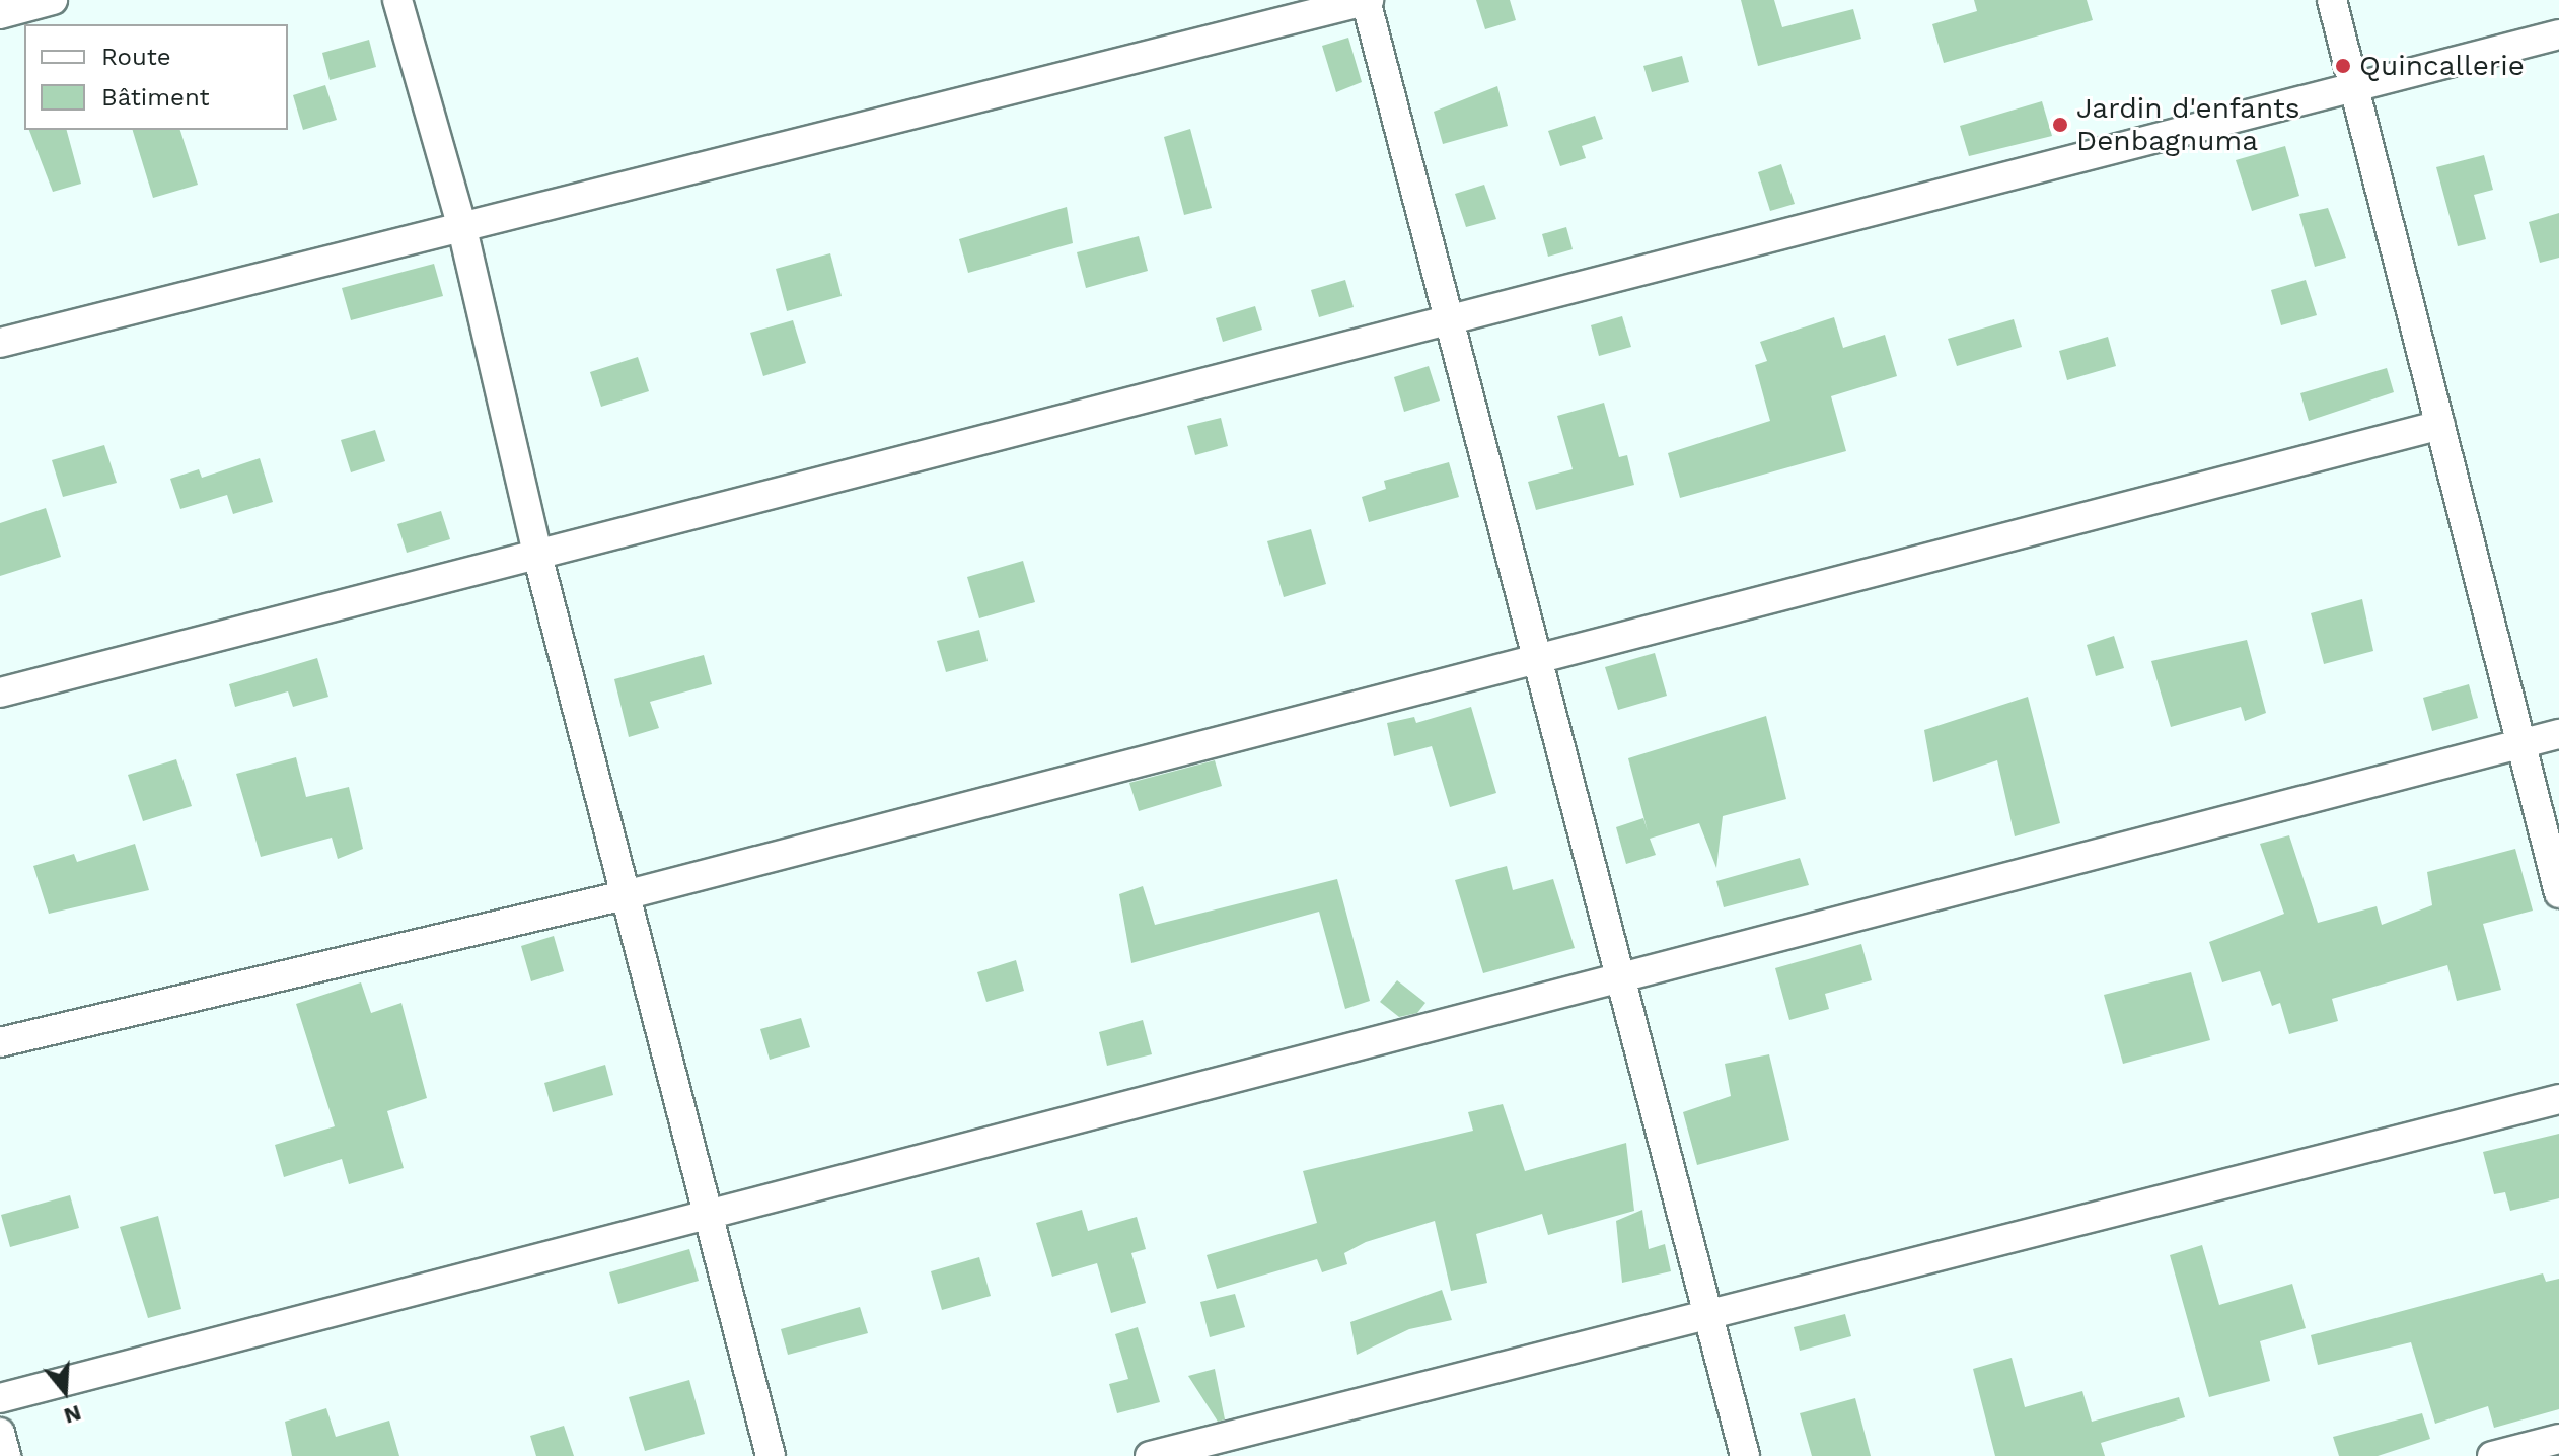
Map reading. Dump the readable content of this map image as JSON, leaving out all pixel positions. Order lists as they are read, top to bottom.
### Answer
{
  "places": ["Quincallerie", "Jardin d'enfants Denbagnuma"],
  "legend": ["Route", "Bâtiment"],
  "north": "bottom"
}
